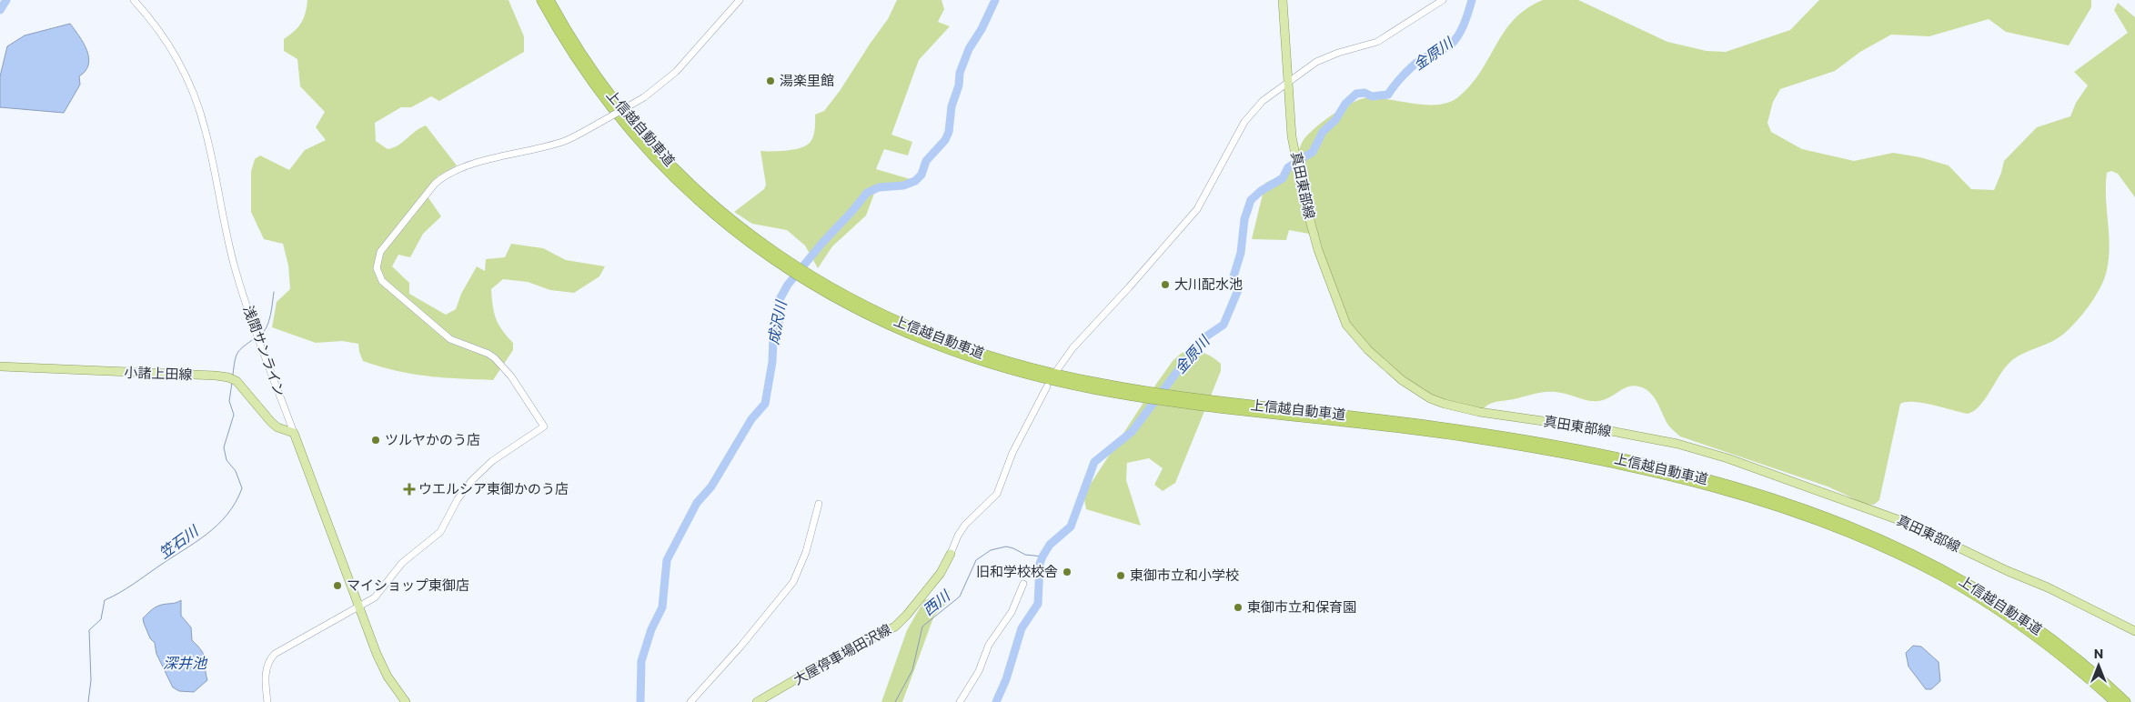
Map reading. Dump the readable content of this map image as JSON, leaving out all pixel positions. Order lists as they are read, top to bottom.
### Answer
{
  "streets": {
    "highway": ["上信越自動車道"],
    "main road": [
      "真田東部線",
      "浅間サンライン",
      "小諸上田線",
      "大屋停車場田沢線"
    ]
  },
  "crossings": [
    ["浅間サンライン", "小諸上田線"]
  ],
  "water": [
    "金原川",
    "成沢川",
    "笠石川",
    "西川",
    "深井池"
  ],
  "places": {
    "other": [
      "湯楽里館",
      "大川配水池",
      "ツルヤかのう店",
      "旧和学校校舎",
      "東御市立和小学校",
      "マイショップ東御店",
      "東御市立和保育園"
    ],
    "health": ["ウエルシア東御かのう店"]
  },
  "north": "top"
}
